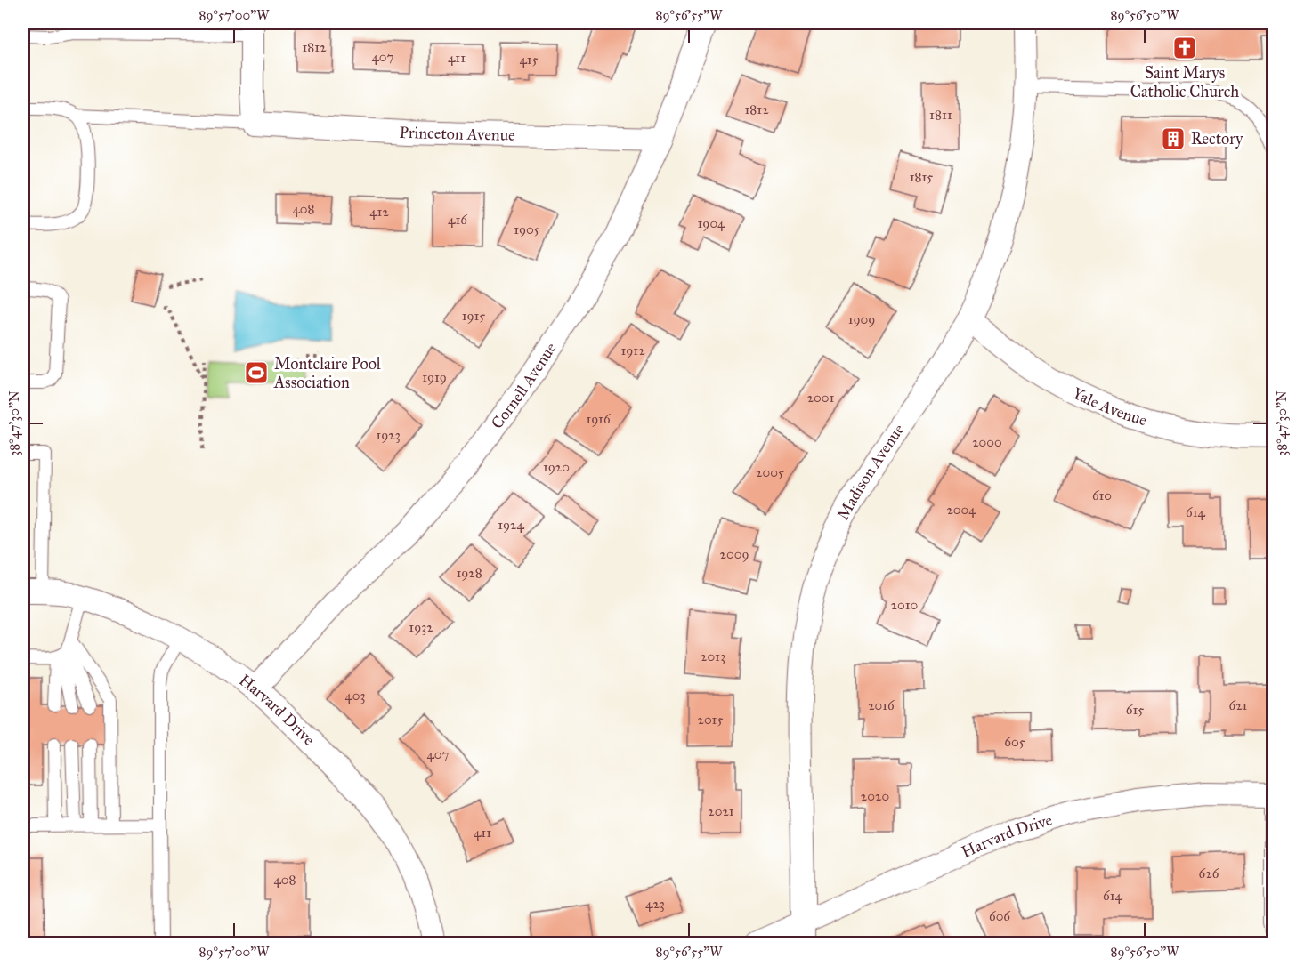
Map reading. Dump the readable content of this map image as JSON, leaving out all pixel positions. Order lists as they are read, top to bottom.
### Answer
{
  "streets": {
    "street": [
      "Princeton Avenue",
      "Cornell Avenue",
      "Yale Avenue",
      "Madison Avenue",
      "Harvard Drive"
    ]
  },
  "crossings": [
    ["Princeton Avenue", "Cornell Avenue"],
    ["Cornell Avenue", "Harvard Drive"],
    ["Yale Avenue", "Madison Avenue"],
    ["Madison Avenue", "Harvard Drive"]
  ],
  "places": {
    "church": ["Saint Marys Catholic Church"],
    "building": ["Rectory"],
    "sports": ["Montclaire Pool Association"]
  },
  "house_numbers": [
    "1812",
    "407",
    "411",
    "415",
    "1812",
    "1811",
    "1815",
    "408",
    "412",
    "416",
    "1904",
    "1905",
    "1915",
    "1909",
    "1912",
    "1919",
    "2001",
    "1916",
    "1923",
    "2000",
    "1920",
    "2005",
    "610",
    "2004",
    "614",
    "1924",
    "2009",
    "1928",
    "2010",
    "1932",
    "2013",
    "403",
    "2016",
    "621",
    "615",
    "2015",
    "605",
    "407",
    "2020",
    "2021",
    "411",
    "626",
    "408",
    "614",
    "423",
    "606"
  ],
  "coordinates": [
    "89°57'00\"W",
    "89°56'55\"W",
    "89°56'50\"W",
    "38°47'30\"N"
  ]
}
